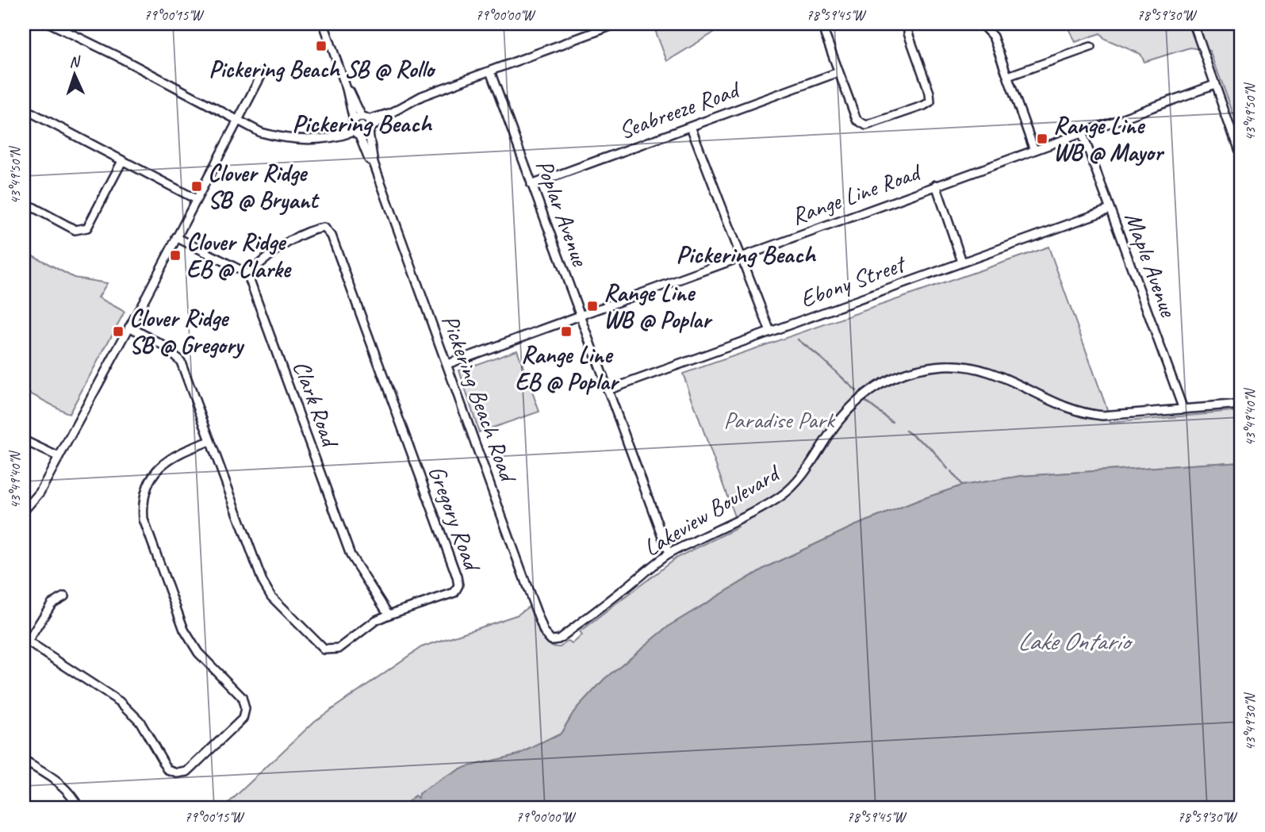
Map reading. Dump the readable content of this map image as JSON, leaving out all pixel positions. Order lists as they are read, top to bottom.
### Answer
{
  "streets": {
    "street": [
      "Seabreeze Road",
      "Range Line Road",
      "Poplar Avenue",
      "Maple Avenue",
      "Ebony Street",
      "Pickering Beach Road",
      "Clark Road",
      "Lakeview Boulevard",
      "Gregory Road"
    ]
  },
  "crossings": [
    ["Seabreeze Road", "Poplar Avenue"],
    ["Range Line Road", "Poplar Avenue"],
    ["Range Line Road", "Maple Avenue"],
    ["Range Line Road", "Pickering Beach Road"],
    ["Poplar Avenue", "Ebony Street"],
    ["Poplar Avenue", "Lakeview Boulevard"],
    ["Maple Avenue", "Ebony Street"],
    ["Maple Avenue", "Lakeview Boulevard"],
    ["Pickering Beach Road", "Lakeview Boulevard"],
    ["Clark Road", "Gregory Road"]
  ],
  "districts": ["Pickering Beach", "Pickering Beach"],
  "water": ["Lake Ontario"],
  "parks": ["Paradise Park"],
  "places": {
    "transit": [
      "Pickering Beach SB @ Rollo",
      "Range Line WB @ Mayor",
      "Clover Ridge SB @ Bryant",
      "Clover Ridge EB @ Clarke",
      "Range Line WB @ Poplar",
      "Clover Ridge SB @ Gregory",
      "Range Line EB @ Poplar"
    ]
  },
  "north": "top",
  "coordinates": [
    "79°00'15\"W",
    "79°00'00\"W",
    "78°59'45\"W",
    "78°59'30\"W",
    "43°49'50\"N",
    "43°49'40\"N",
    "43°49'30\"N"
  ]
}
